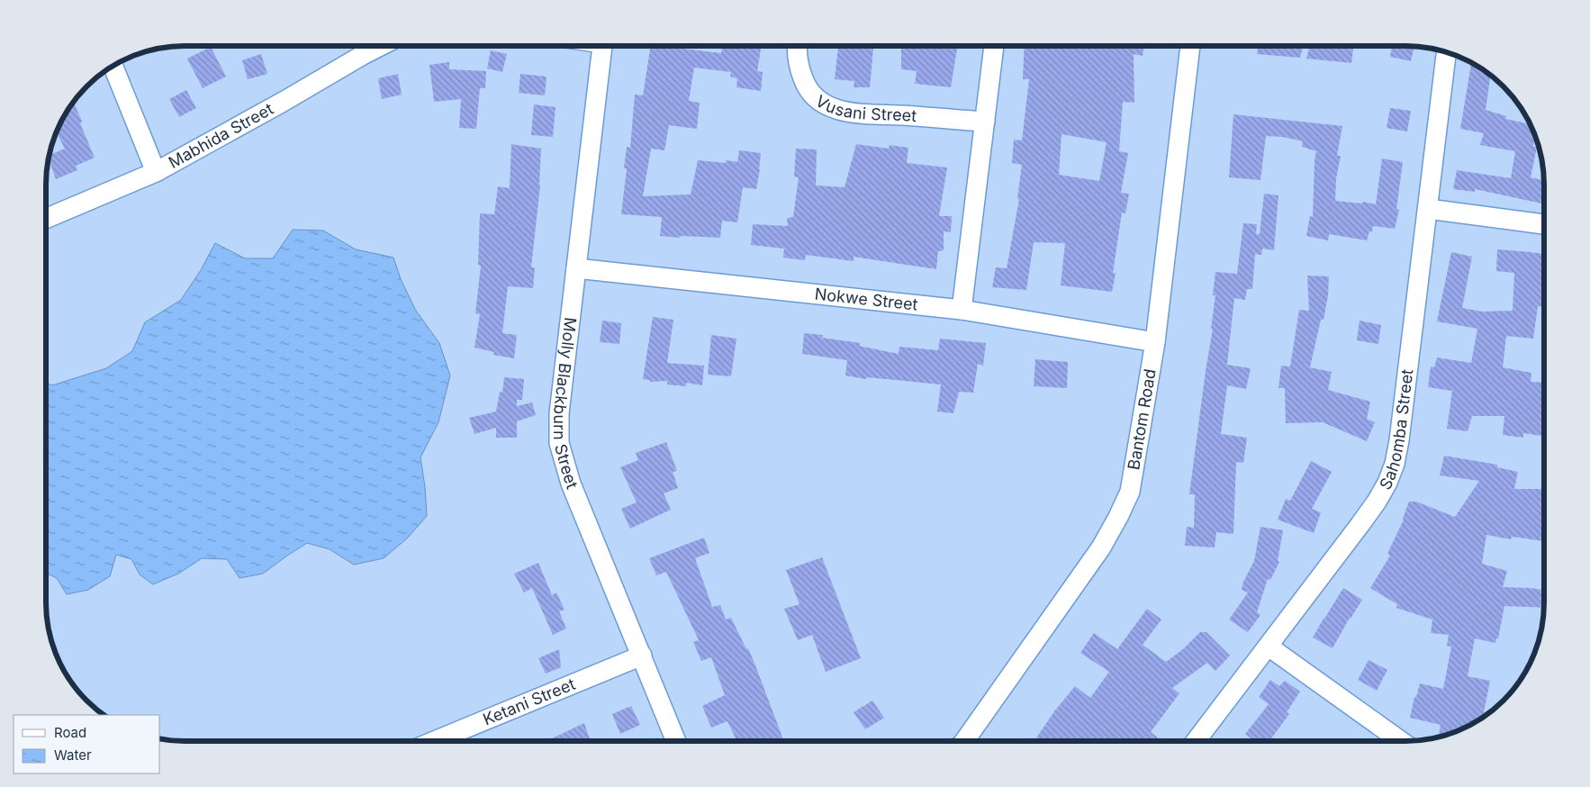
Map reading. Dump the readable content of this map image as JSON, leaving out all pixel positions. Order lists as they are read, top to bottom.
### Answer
{
  "streets": {
    "street": [
      "Vusani Street",
      "Mabhida Street",
      "Nokwe Street",
      "Molly Blackburn Street",
      "Bantom Road",
      "Sahomba Street",
      "Ketani Street"
    ]
  },
  "crossings": [
    ["Nokwe Street", "Molly Blackburn Street"],
    ["Nokwe Street", "Bantom Road"],
    ["Molly Blackburn Street", "Ketani Street"]
  ],
  "legend": ["Road", "Water"]
}
